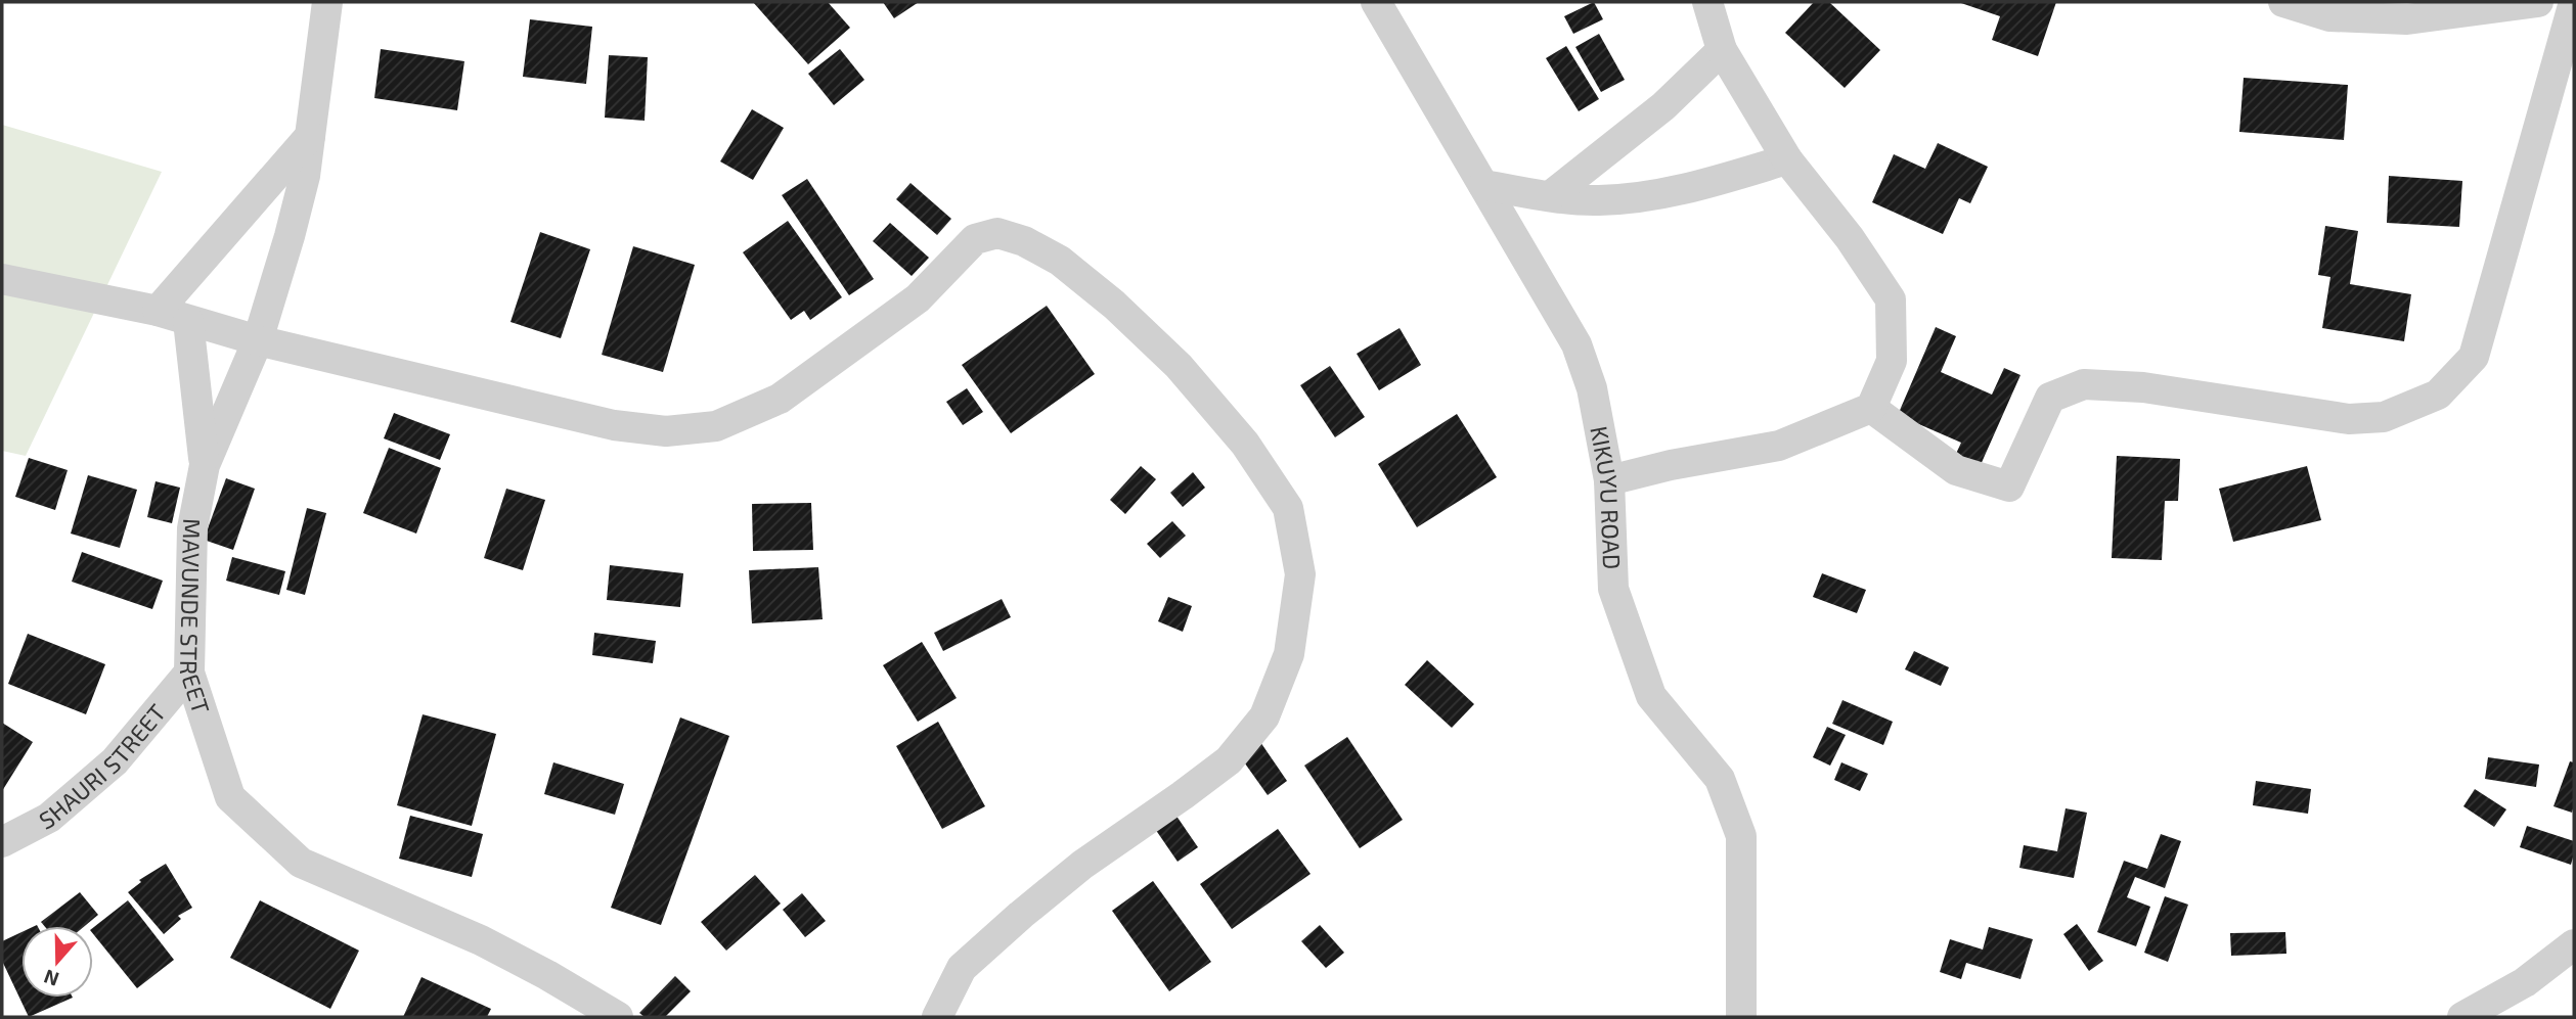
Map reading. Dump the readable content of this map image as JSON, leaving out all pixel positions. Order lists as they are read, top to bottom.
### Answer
{
  "streets": {
    "street": ["KIKUYU ROAD", "MAVUNDE STREET", "SHAURI STREET"]
  },
  "crossings": [
    ["MAVUNDE STREET", "SHAURI STREET"]
  ],
  "north": "bottom"
}
